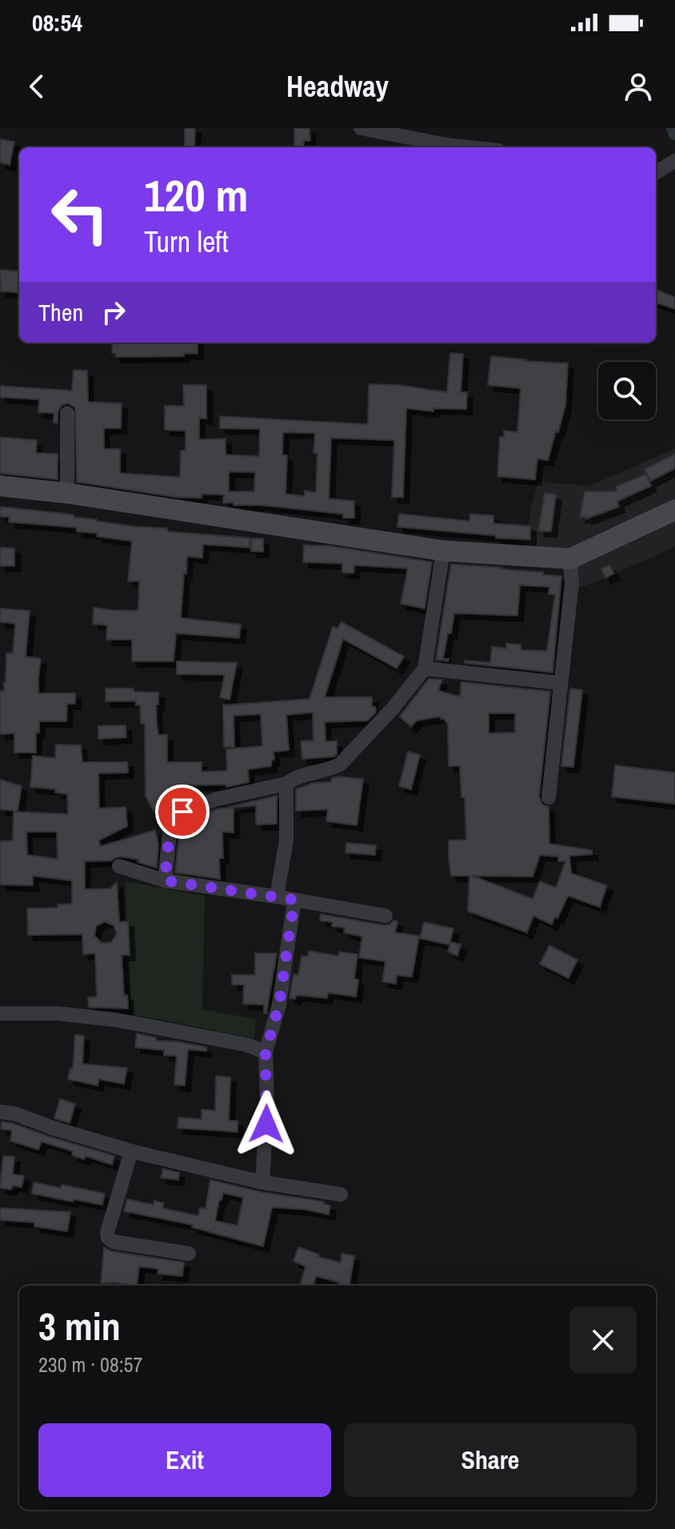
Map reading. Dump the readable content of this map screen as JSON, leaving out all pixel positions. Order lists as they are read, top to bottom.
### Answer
{
  "page": {
    "status": "08:54",
    "header": "Headway",
    "turn": ["120 m", "Turn left"],
    "then": "Then",
    "heading": ["3 min", "230 m · 08:57"],
    "buttons": ["Exit", "Share"]
  }
}
